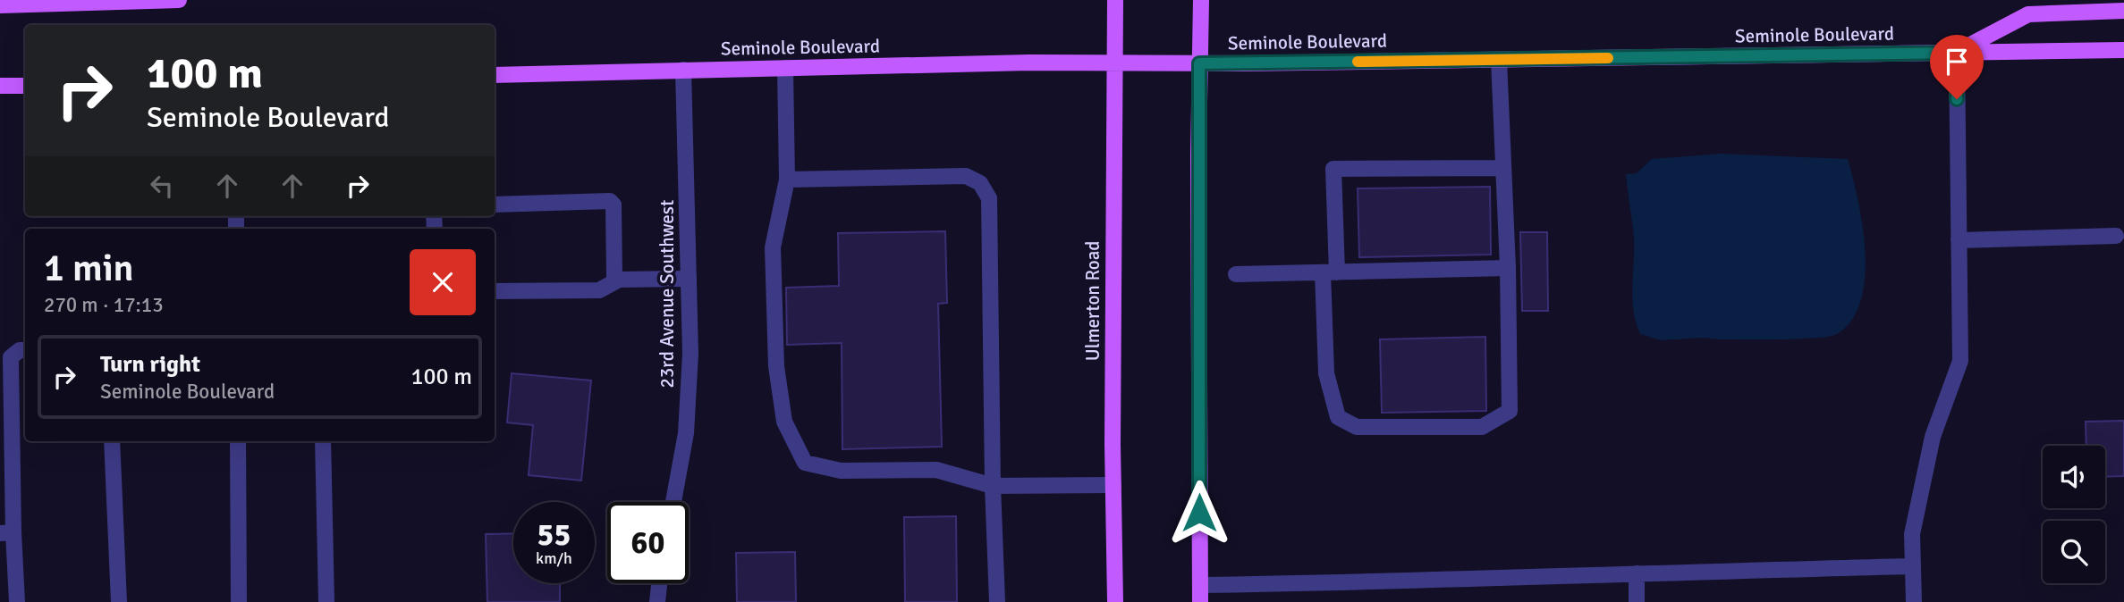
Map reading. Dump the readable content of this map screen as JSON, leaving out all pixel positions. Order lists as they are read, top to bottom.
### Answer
{
  "streets": {
    "main road": ["Seminole Boulevard", "Ulmerton Road"],
    "street": ["23rd Avenue Southwest"]
  },
  "crossings": [
    ["Seminole Boulevard", "23rd Avenue Southwest"],
    ["Seminole Boulevard", "Ulmerton Road"]
  ],
  "page": {
    "turn": ["100 m", "Seminole Boulevard"],
    "heading": ["1 min", "270 m · 17:13"],
    "list": [
      {
        "name": "Turn right",
        "note": "Seminole Boulevard",
        "value": "100 m"
      }
    ],
    "speed": "55 km/h",
    "limit": "60"
  }
}
